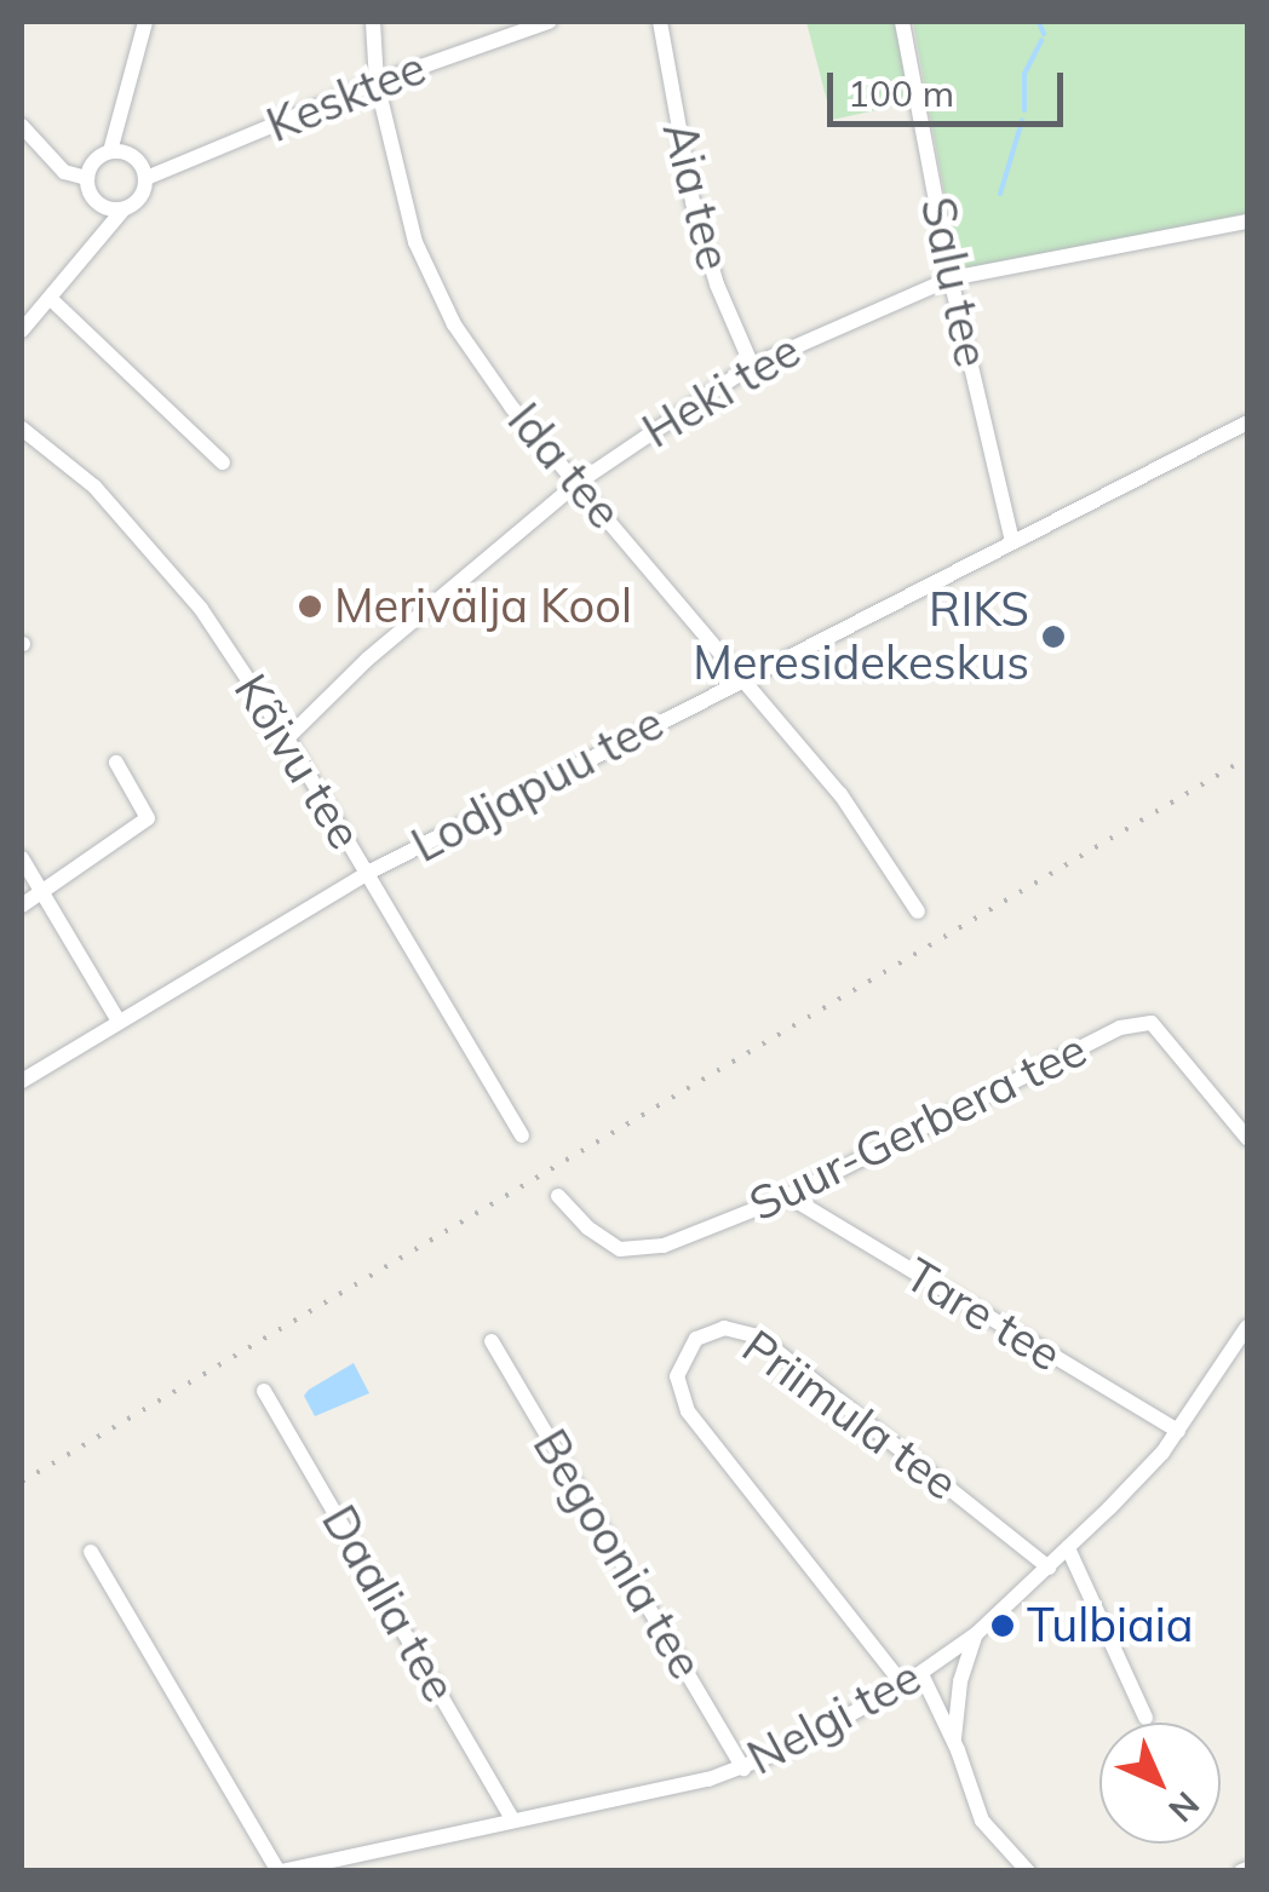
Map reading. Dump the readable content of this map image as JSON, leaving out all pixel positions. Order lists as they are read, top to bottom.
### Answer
{
  "streets": {
    "street": [
      "Kesktee",
      "Aia tee",
      "Salu tee",
      "Heki tee",
      "Ida tee",
      "Kõivu tee",
      "Lodjapuu tee",
      "Suur-Gerbera tee",
      "Tare tee",
      "Priimula tee",
      "Begoonia tee",
      "Daalia tee",
      "Nelgi tee"
    ]
  },
  "crossings": [
    ["Kesktee", "Ida tee"],
    ["Aia tee", "Heki tee"],
    ["Salu tee", "Heki tee"],
    ["Salu tee", "Lodjapuu tee"],
    ["Heki tee", "Ida tee"],
    ["Heki tee", "Kõivu tee"],
    ["Ida tee", "Lodjapuu tee"],
    ["Kõivu tee", "Lodjapuu tee"],
    ["Suur-Gerbera tee", "Tare tee"],
    ["Tare tee", "Nelgi tee"],
    ["Priimula tee", "Nelgi tee"],
    ["Begoonia tee", "Nelgi tee"],
    ["Daalia tee", "Nelgi tee"]
  ],
  "places": ["Merivälja Kool", "RIKS Meresidekeskus", "Tulbiaia"],
  "scale_bar": "100 m",
  "north": "bottom right"
}
